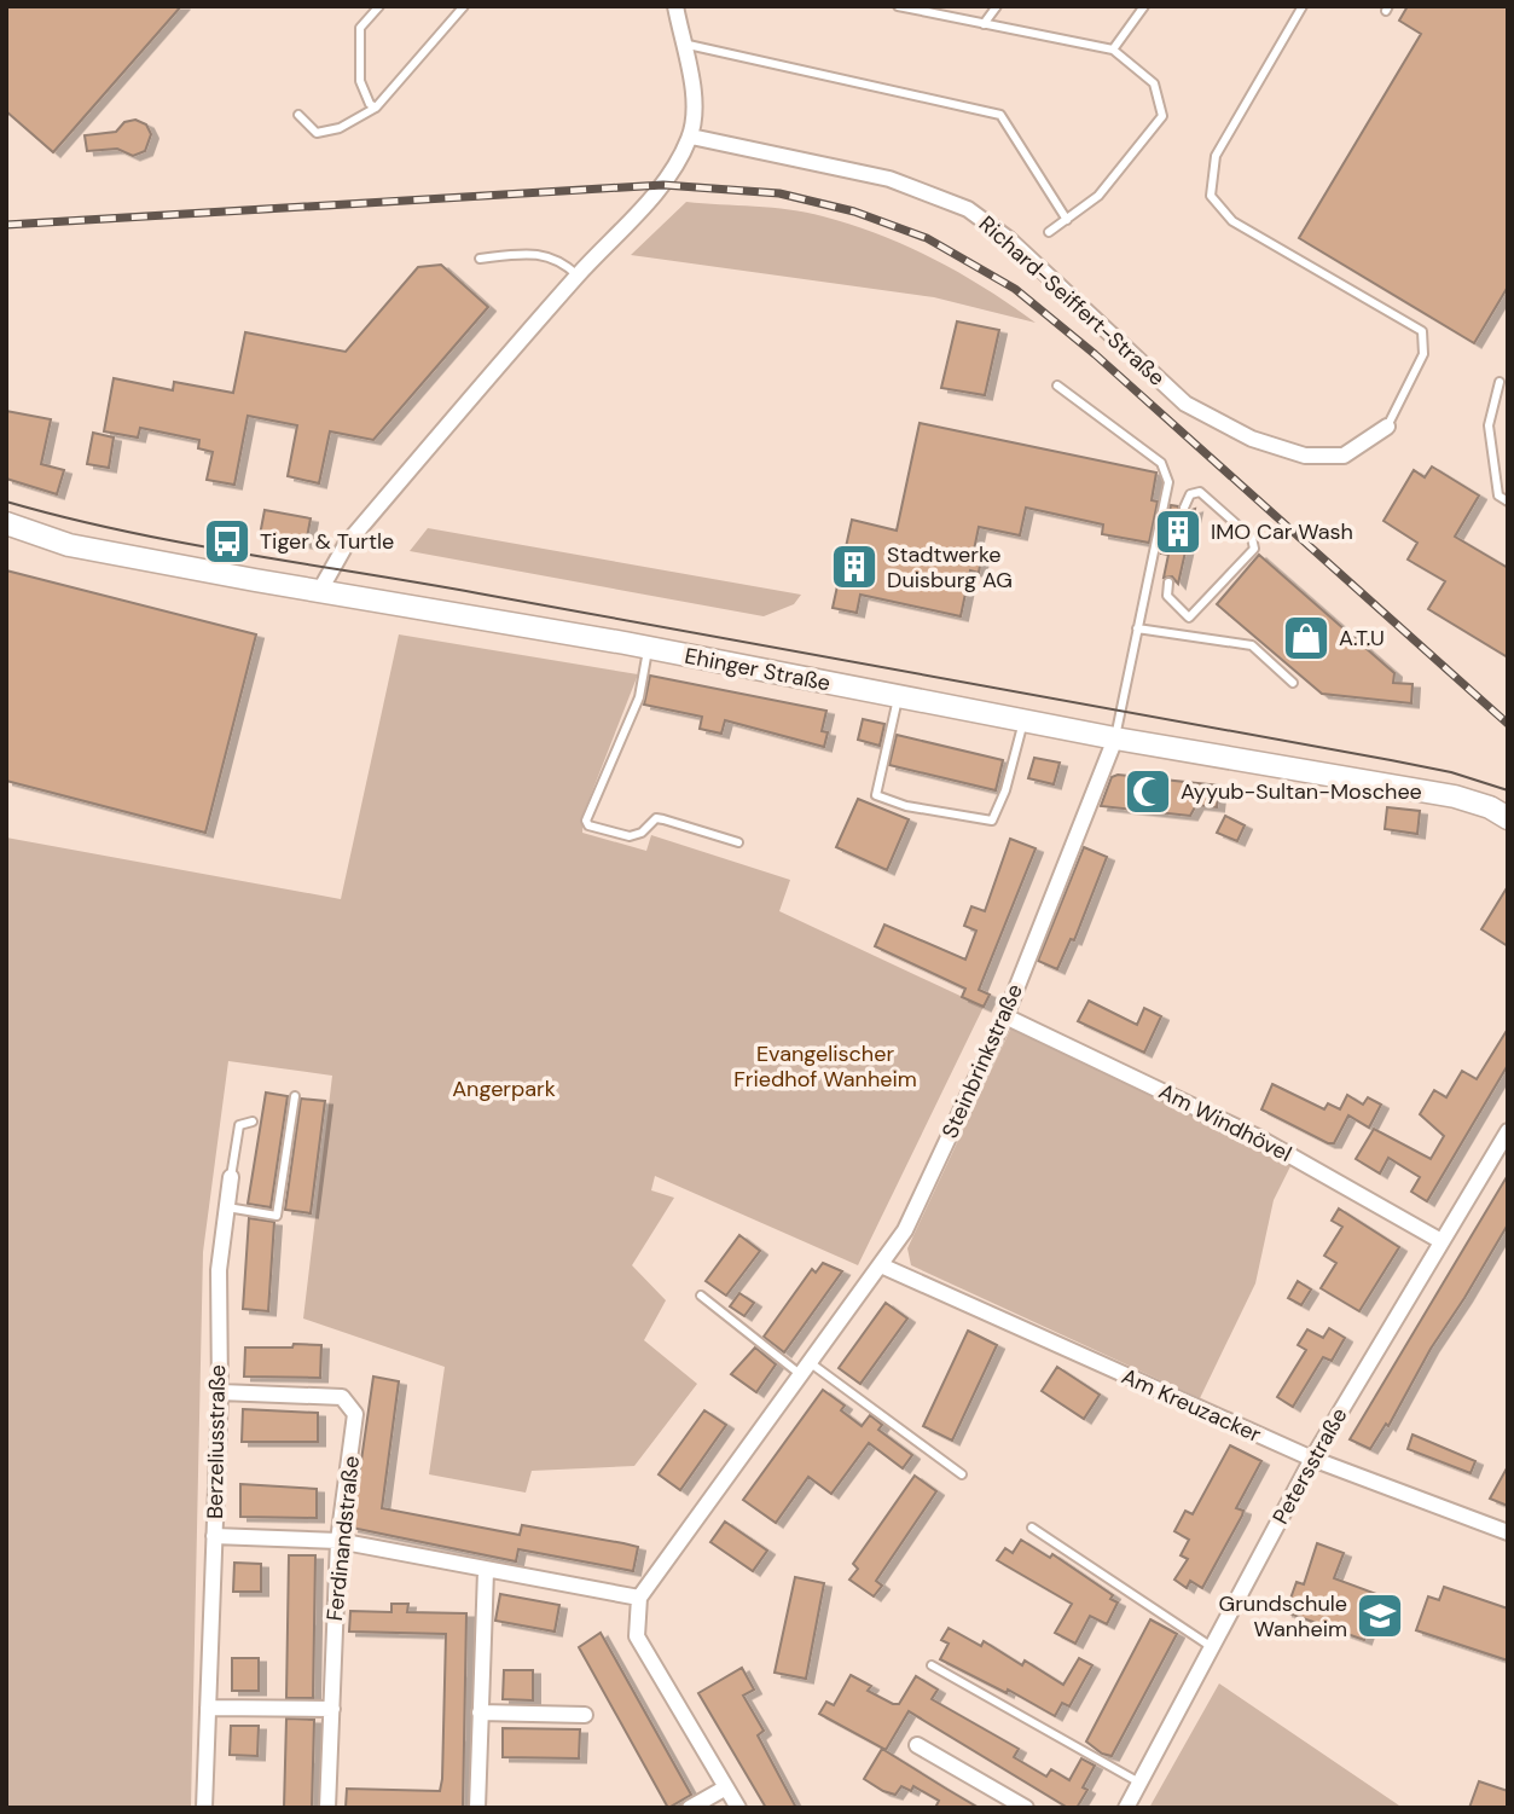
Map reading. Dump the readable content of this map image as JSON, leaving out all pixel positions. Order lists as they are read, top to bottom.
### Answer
{
  "streets": {
    "street": [
      "Richard-Seiffert-Straße",
      "Ehinger Straße",
      "Steinbrinkstraße",
      "Am Windhövel",
      "Am Kreuzacker",
      "Berzeliusstraße",
      "Petersstraße",
      "Ferdinandstraße"
    ]
  },
  "crossings": [
    ["Ehinger Straße", "Steinbrinkstraße"],
    ["Steinbrinkstraße", "Am Windhövel"],
    ["Steinbrinkstraße", "Am Kreuzacker"],
    ["Am Windhövel", "Petersstraße"],
    ["Am Kreuzacker", "Petersstraße"],
    ["Berzeliusstraße", "Ferdinandstraße"]
  ],
  "parks": ["Evangelischer Friedhof Wanheim", "Angerpark"],
  "places": {
    "building": ["IMO Car Wash", "Stadtwerke Duisburg AG"],
    "bus stop": ["Tiger & Turtle"],
    "shop": ["A.T.U"],
    "mosque": ["Ayyub-Sultan-Moschee"],
    "school or university": ["Grundschule Wanheim"]
  }
}
